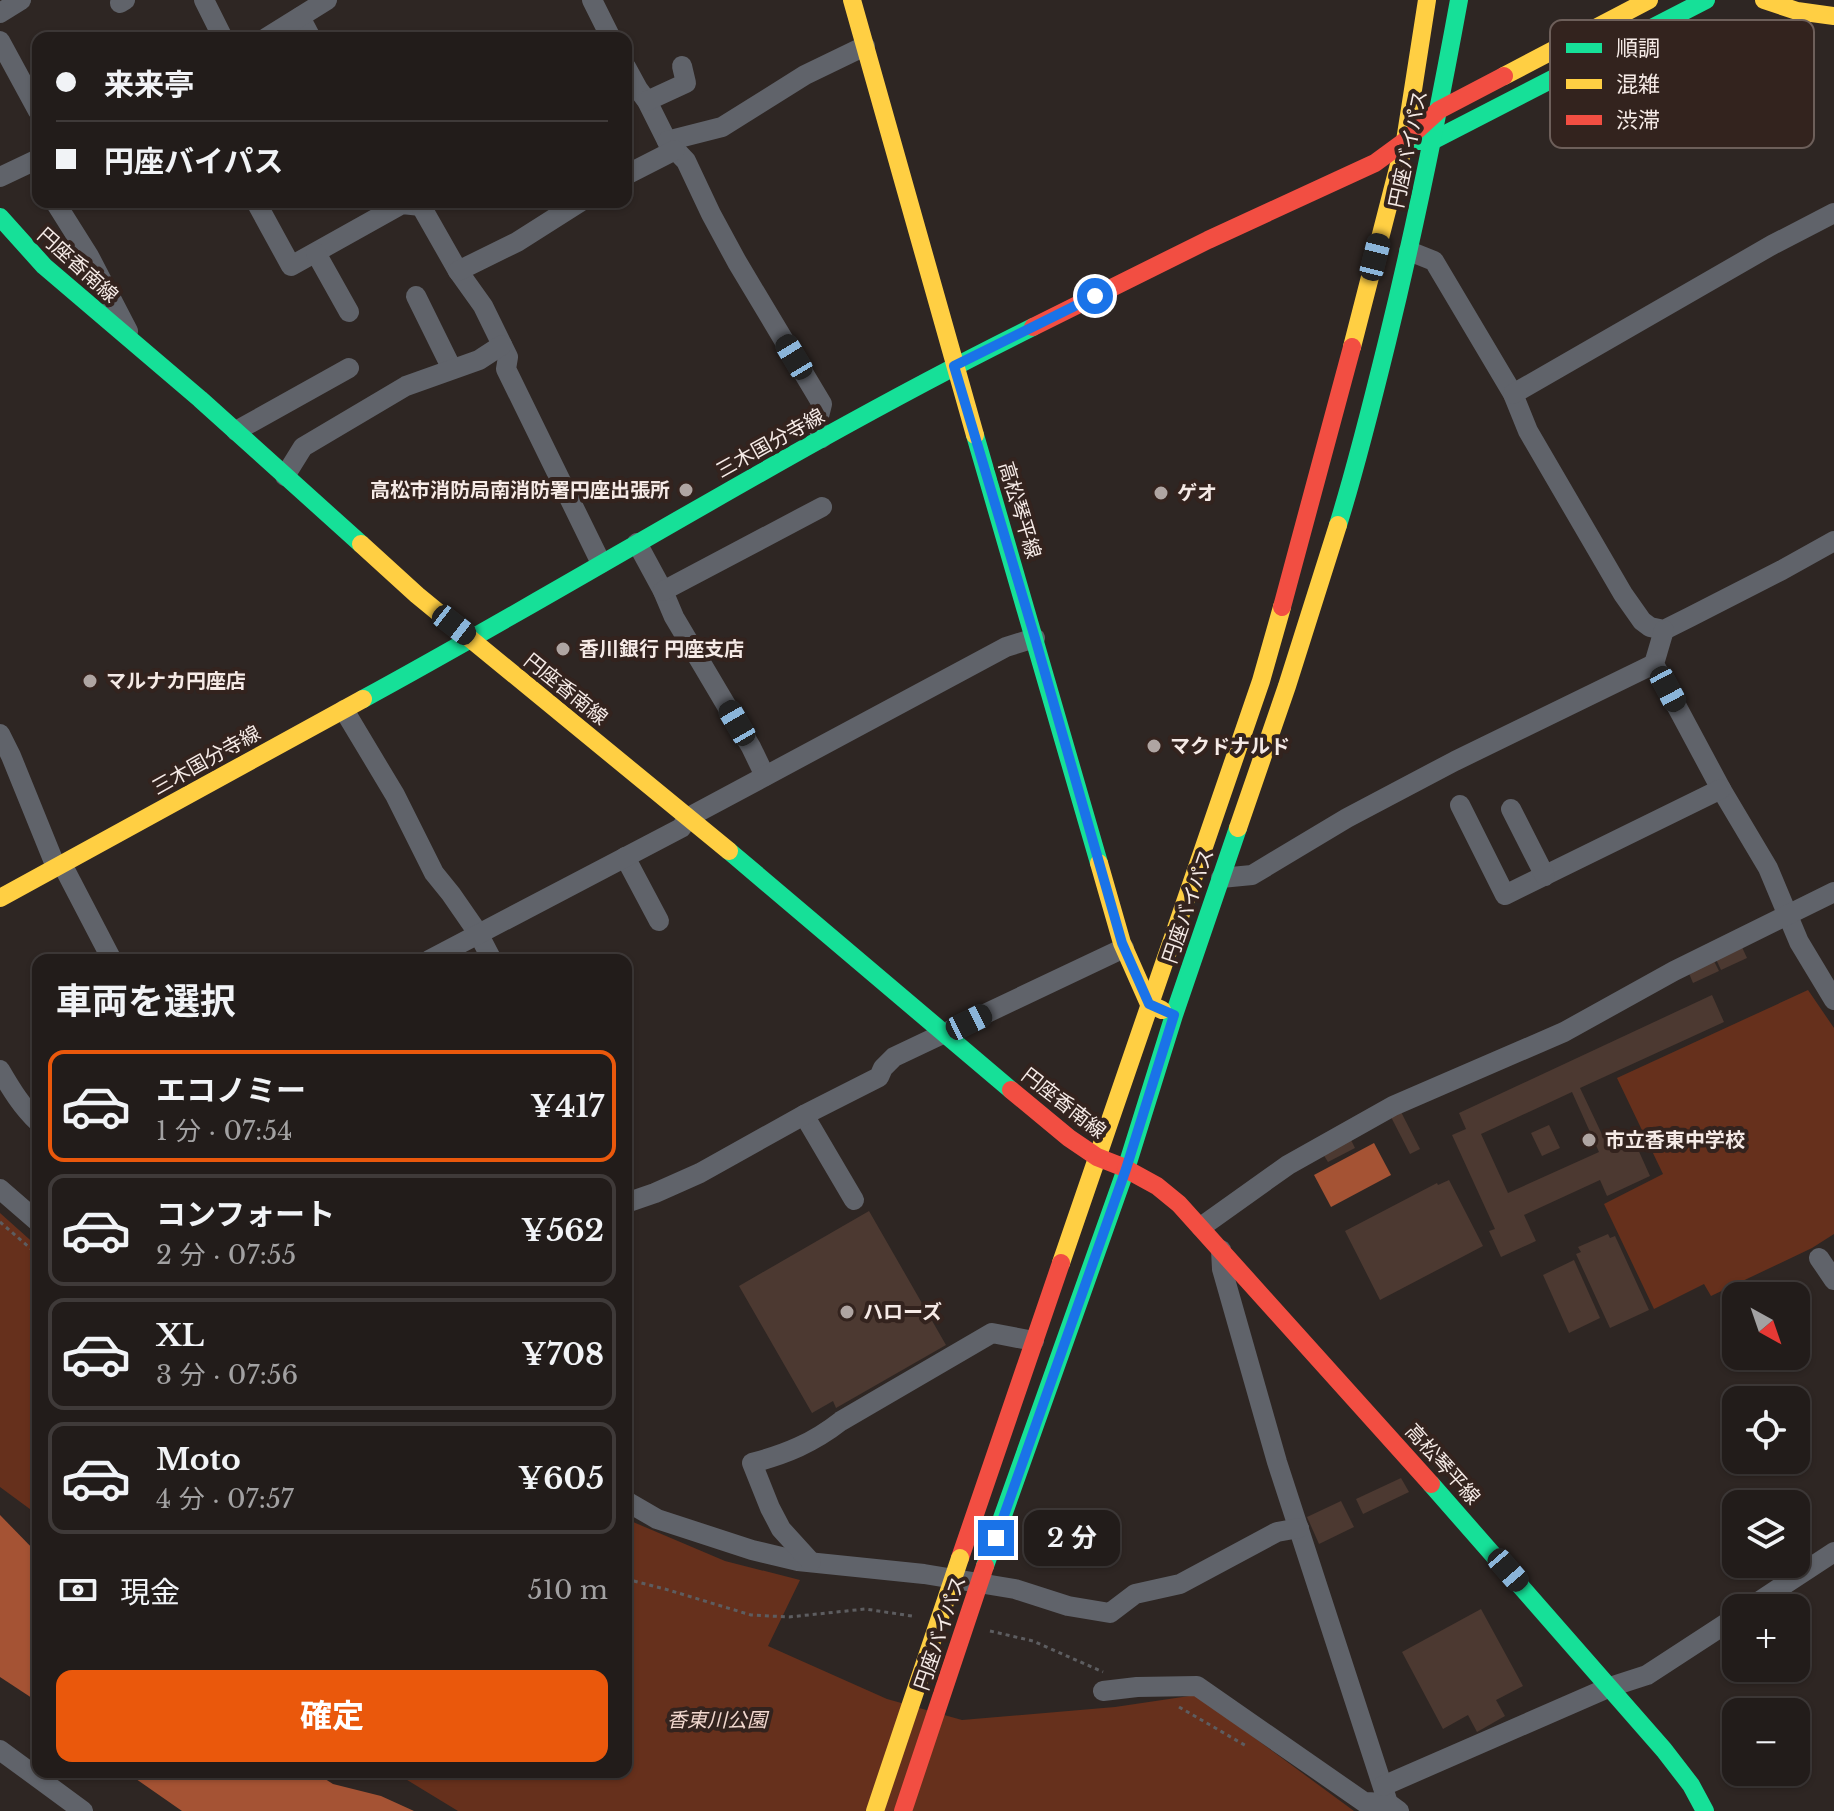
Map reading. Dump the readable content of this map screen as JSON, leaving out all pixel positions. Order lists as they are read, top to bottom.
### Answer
{
  "streets": {
    "main road": [
      "円座バイパス",
      "円座香南線",
      "三木国分寺線",
      "高松琴平線"
    ]
  },
  "crossings": [
    ["円座バイパス", "円座香南線"],
    ["円座バイパス", "三木国分寺線"],
    ["円座バイパス", "高松琴平線"],
    ["円座香南線", "三木国分寺線"],
    ["円座香南線", "高松琴平線"],
    ["三木国分寺線", "高松琴平線"]
  ],
  "parks": ["香東川公園"],
  "places": [
    "高松市消防局南消防署円座出張所",
    "ゲオ",
    "香川銀行 円座支店",
    "マルナカ円座店",
    "マクドナルド",
    "市立香東中学校",
    "ハローズ"
  ],
  "legend": ["順調", "混雑", "渋滞"],
  "north": "bottom right",
  "page": {
    "banner": ["来来亭", "円座バイパス"],
    "heading": "車両を選択",
    "list": [
      {
        "name": "エコノミー",
        "note": "1 分 · 07:54",
        "value": "¥417"
      },
      {
        "name": "コンフォート",
        "note": "2 分 · 07:55",
        "value": "¥562"
      },
      {
        "name": "XL",
        "note": "3 分 · 07:56",
        "value": "¥708"
      },
      {
        "name": "Moto",
        "note": "4 分 · 07:57",
        "value": "¥605"
      }
    ],
    "map_buttons": ["+", "−"],
    "bubble": "2 分",
    "pay": ["現金", "510 m"],
    "buttons": "確定"
  }
}
